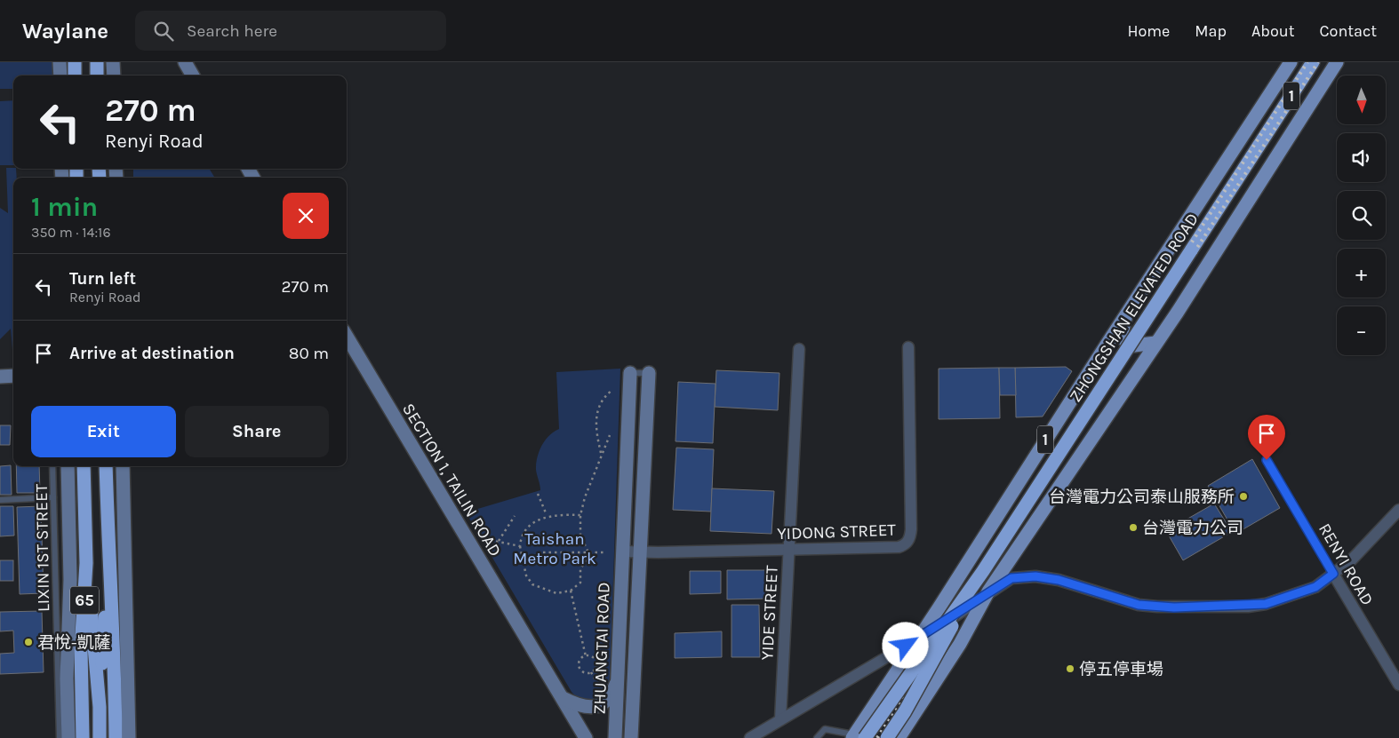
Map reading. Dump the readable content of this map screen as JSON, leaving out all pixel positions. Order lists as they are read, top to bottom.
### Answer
{
  "streets": {
    "highway": ["1", "ZHONGSHAN ELEVATED ROAD", "65"],
    "street": [
      "SECTION 1, TAILIN ROAD",
      "YIDONG STREET",
      "RENYI ROAD",
      "YIDE STREET",
      "ZHUANGTAI ROAD"
    ],
    "lane": ["LIXIN 1ST STREET"]
  },
  "crossings": [
    ["1", "ZHONGSHAN ELEVATED ROAD"],
    ["YIDONG STREET", "YIDE STREET"],
    ["YIDONG STREET", "ZHUANGTAI ROAD"]
  ],
  "parks": ["Taishan Metro Park"],
  "places": [
    "台灣電力公司泰山服務所",
    "台灣電力公司",
    "君悅-凱薩",
    "停五停車場"
  ],
  "north": "bottom",
  "page": {
    "header": "Waylane",
    "search": "Search here",
    "nav": [
      "Home",
      "Map",
      "About",
      "Contact"
    ],
    "map_buttons": ["+", "−"],
    "turn": ["270 m", "Renyi Road"],
    "heading": ["1 min", "350 m · 14:16"],
    "list": [
      {
        "name": "Turn left",
        "note": "Renyi Road",
        "value": "270 m"
      },
      {
        "name": "Arrive at destination",
        "value": "80 m"
      }
    ],
    "buttons": ["Exit", "Share"]
  }
}
